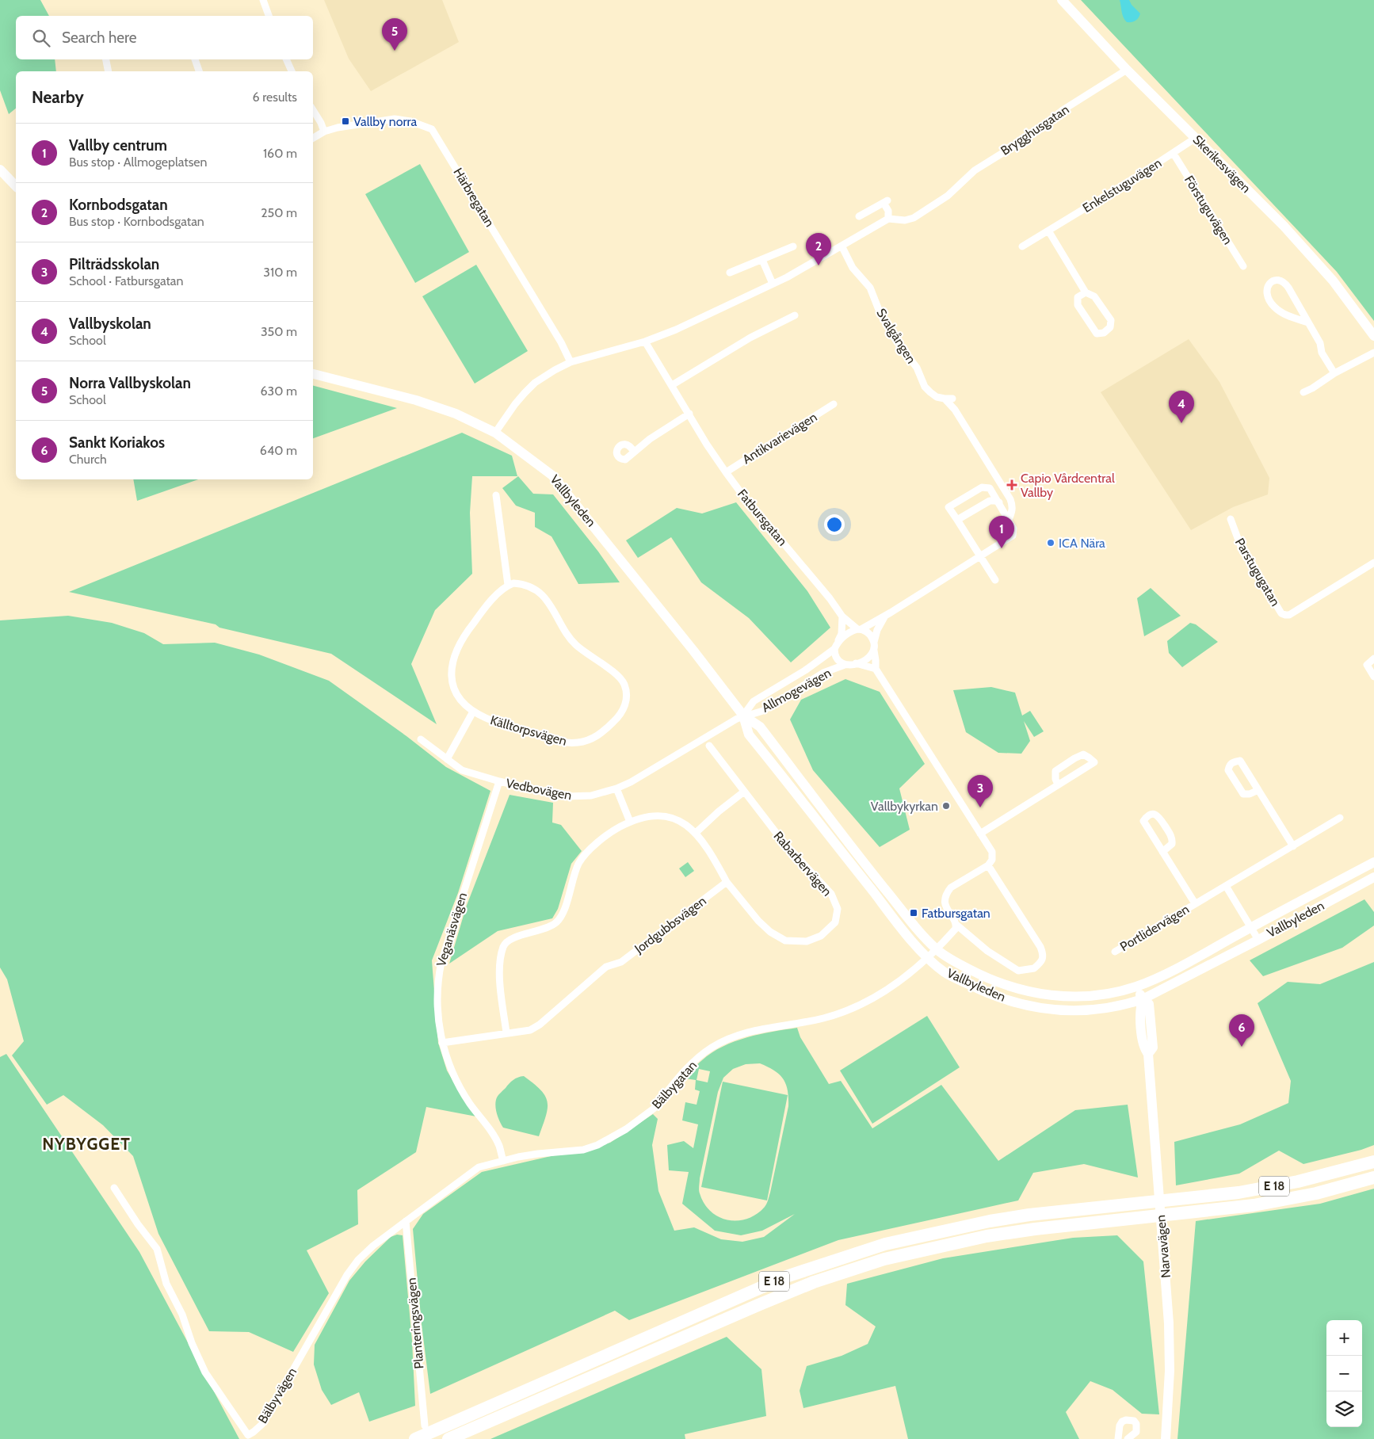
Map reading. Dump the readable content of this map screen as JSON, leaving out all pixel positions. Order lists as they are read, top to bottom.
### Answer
{
  "streets": {
    "highway": ["E 18"],
    "main road": ["Skerikesvägen", "Vallbyleden", "Narvavägen"],
    "street": [
      "Brygghusgatan",
      "Enkelstuguvägen",
      "Härbregatan",
      "Förstuguvägen",
      "Svalgången",
      "Antikvarievägen",
      "Fatbursgatan",
      "Parstugugatan",
      "Allmogevägen",
      "Källtorpsvägen",
      "Vedbovägen",
      "Rabarbervägen",
      "Jordgubbsvägen",
      "Portlidervägen",
      "Veganäsvägen",
      "Bälbygatan",
      "Planteringsvägen",
      "Bälbyvägen"
    ]
  },
  "crossings": [
    ["Brygghusgatan", "Skerikesvägen"],
    ["Skerikesvägen", "Enkelstuguvägen"],
    ["Enkelstuguvägen", "Förstuguvägen"],
    ["Antikvarievägen", "Fatbursgatan"],
    ["Vallbyleden", "Allmogevägen"],
    ["Vallbyleden", "Vedbovägen"],
    ["Vallbyleden", "Bälbygatan"],
    ["Vallbyleden", "Narvavägen"],
    ["Fatbursgatan", "Allmogevägen"],
    ["Allmogevägen", "Vedbovägen"],
    ["Källtorpsvägen", "Vedbovägen"],
    ["Vedbovägen", "Veganäsvägen"],
    ["Rabarbervägen", "Jordgubbsvägen"],
    ["Jordgubbsvägen", "Veganäsvägen"],
    ["Veganäsvägen", "Bälbygatan"],
    ["Bälbygatan", "Bälbyvägen"],
    ["Planteringsvägen", "Bälbyvägen"]
  ],
  "districts": ["NYBYGGET"],
  "places": {
    "transit": ["Vallby norra", "Fatbursgatan"],
    "health": ["Capio Vårdcentral Vallby"],
    "other": ["ICA Nära", "Vallbykyrkan"]
  },
  "page": {
    "search": "Search here",
    "pins": [
      "5",
      "2",
      "4",
      "1",
      "3",
      "6"
    ],
    "heading": ["Nearby", "6 results"],
    "list": [
      {
        "mark": "1",
        "name": "Vallby centrum",
        "note": "Bus stop · Allmogeplatsen",
        "value": "160 m"
      },
      {
        "mark": "2",
        "name": "Kornbodsgatan",
        "note": "Bus stop · Kornbodsgatan",
        "value": "250 m"
      },
      {
        "mark": "3",
        "name": "Pilträdsskolan",
        "note": "School · Fatbursgatan",
        "value": "310 m"
      },
      {
        "mark": "4",
        "name": "Vallbyskolan",
        "note": "School",
        "value": "350 m"
      },
      {
        "mark": "5",
        "name": "Norra Vallbyskolan",
        "note": "School",
        "value": "630 m"
      },
      {
        "mark": "6",
        "name": "Sankt Koriakos",
        "note": "Church",
        "value": "640 m"
      }
    ],
    "map_buttons": ["+", "−"]
  }
}
